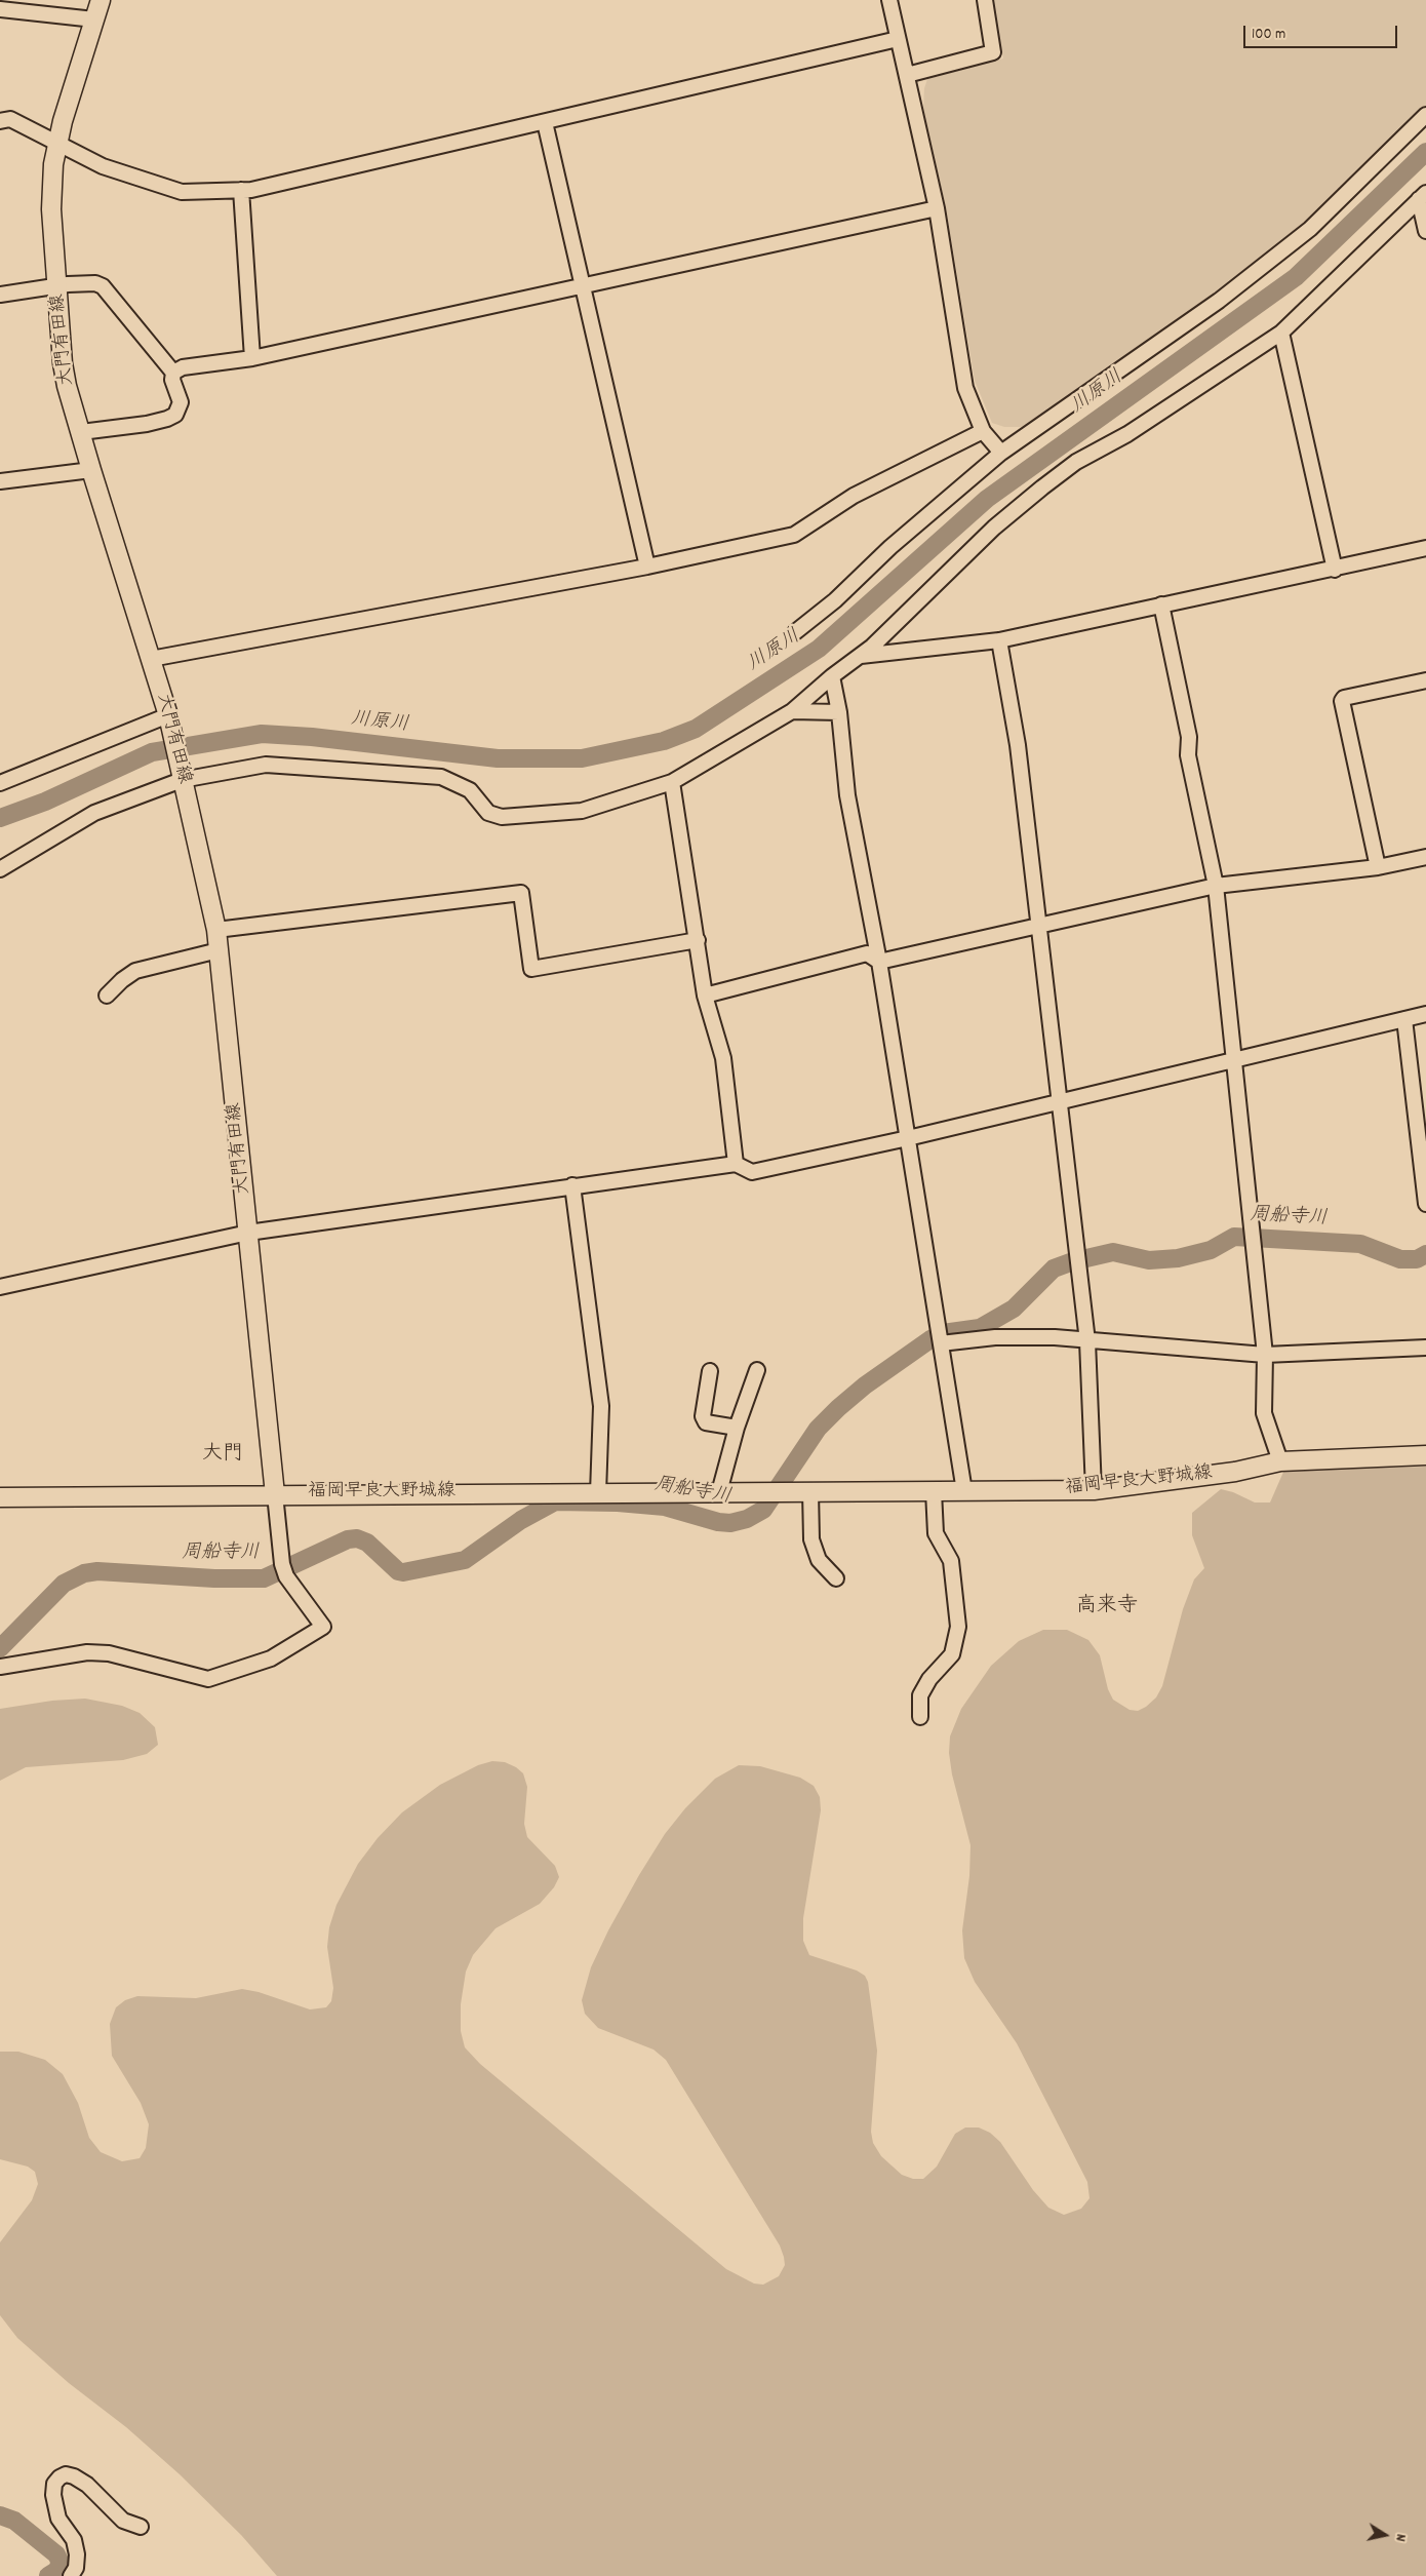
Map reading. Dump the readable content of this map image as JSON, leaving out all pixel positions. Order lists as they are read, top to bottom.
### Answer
{
  "streets": {
    "main road": ["大門有田線", "福岡早良大野城線"]
  },
  "crossings": [
    ["大門有田線", "福岡早良大野城線"]
  ],
  "districts": ["大門", "高来寺"],
  "water": ["川原川", "周船寺川"],
  "scale_bar": "100 m",
  "north": "right"
}
